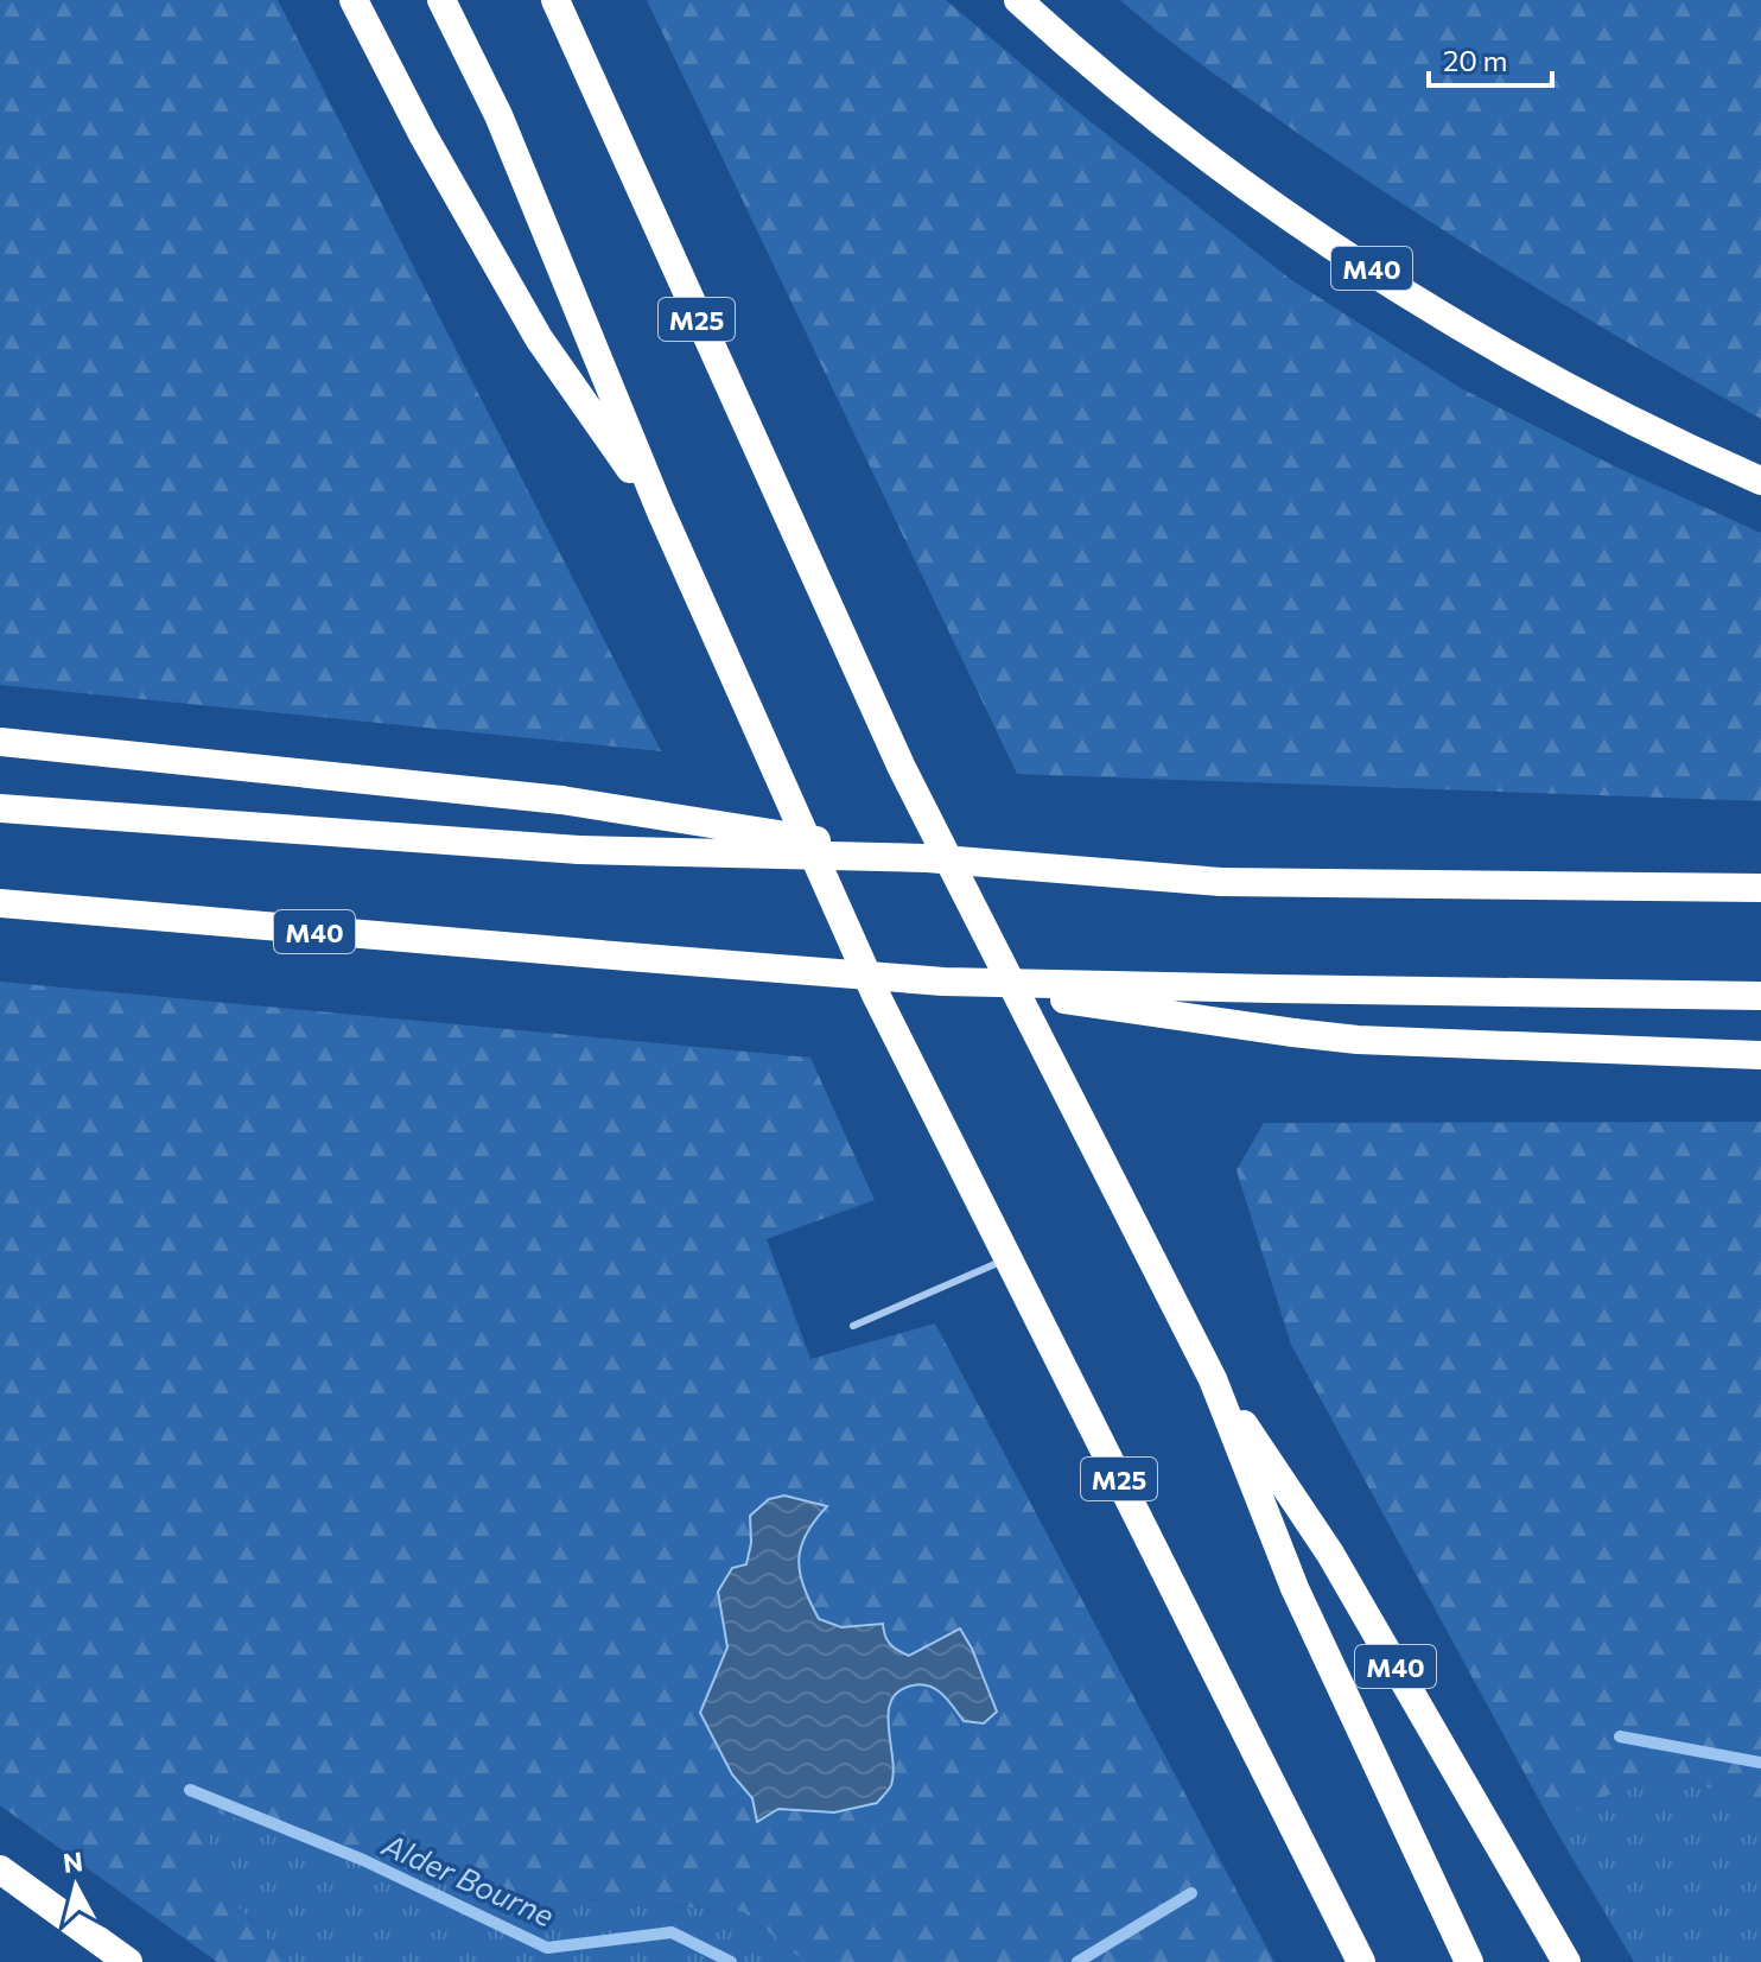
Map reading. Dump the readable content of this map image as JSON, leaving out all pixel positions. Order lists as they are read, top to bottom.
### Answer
{
  "streets": {
    "highway": ["M40", "M25"]
  },
  "crossings": [
    ["M40", "M25"]
  ],
  "water": ["Alder Bourne"],
  "scale_bar": "20 m",
  "north": "top"
}
